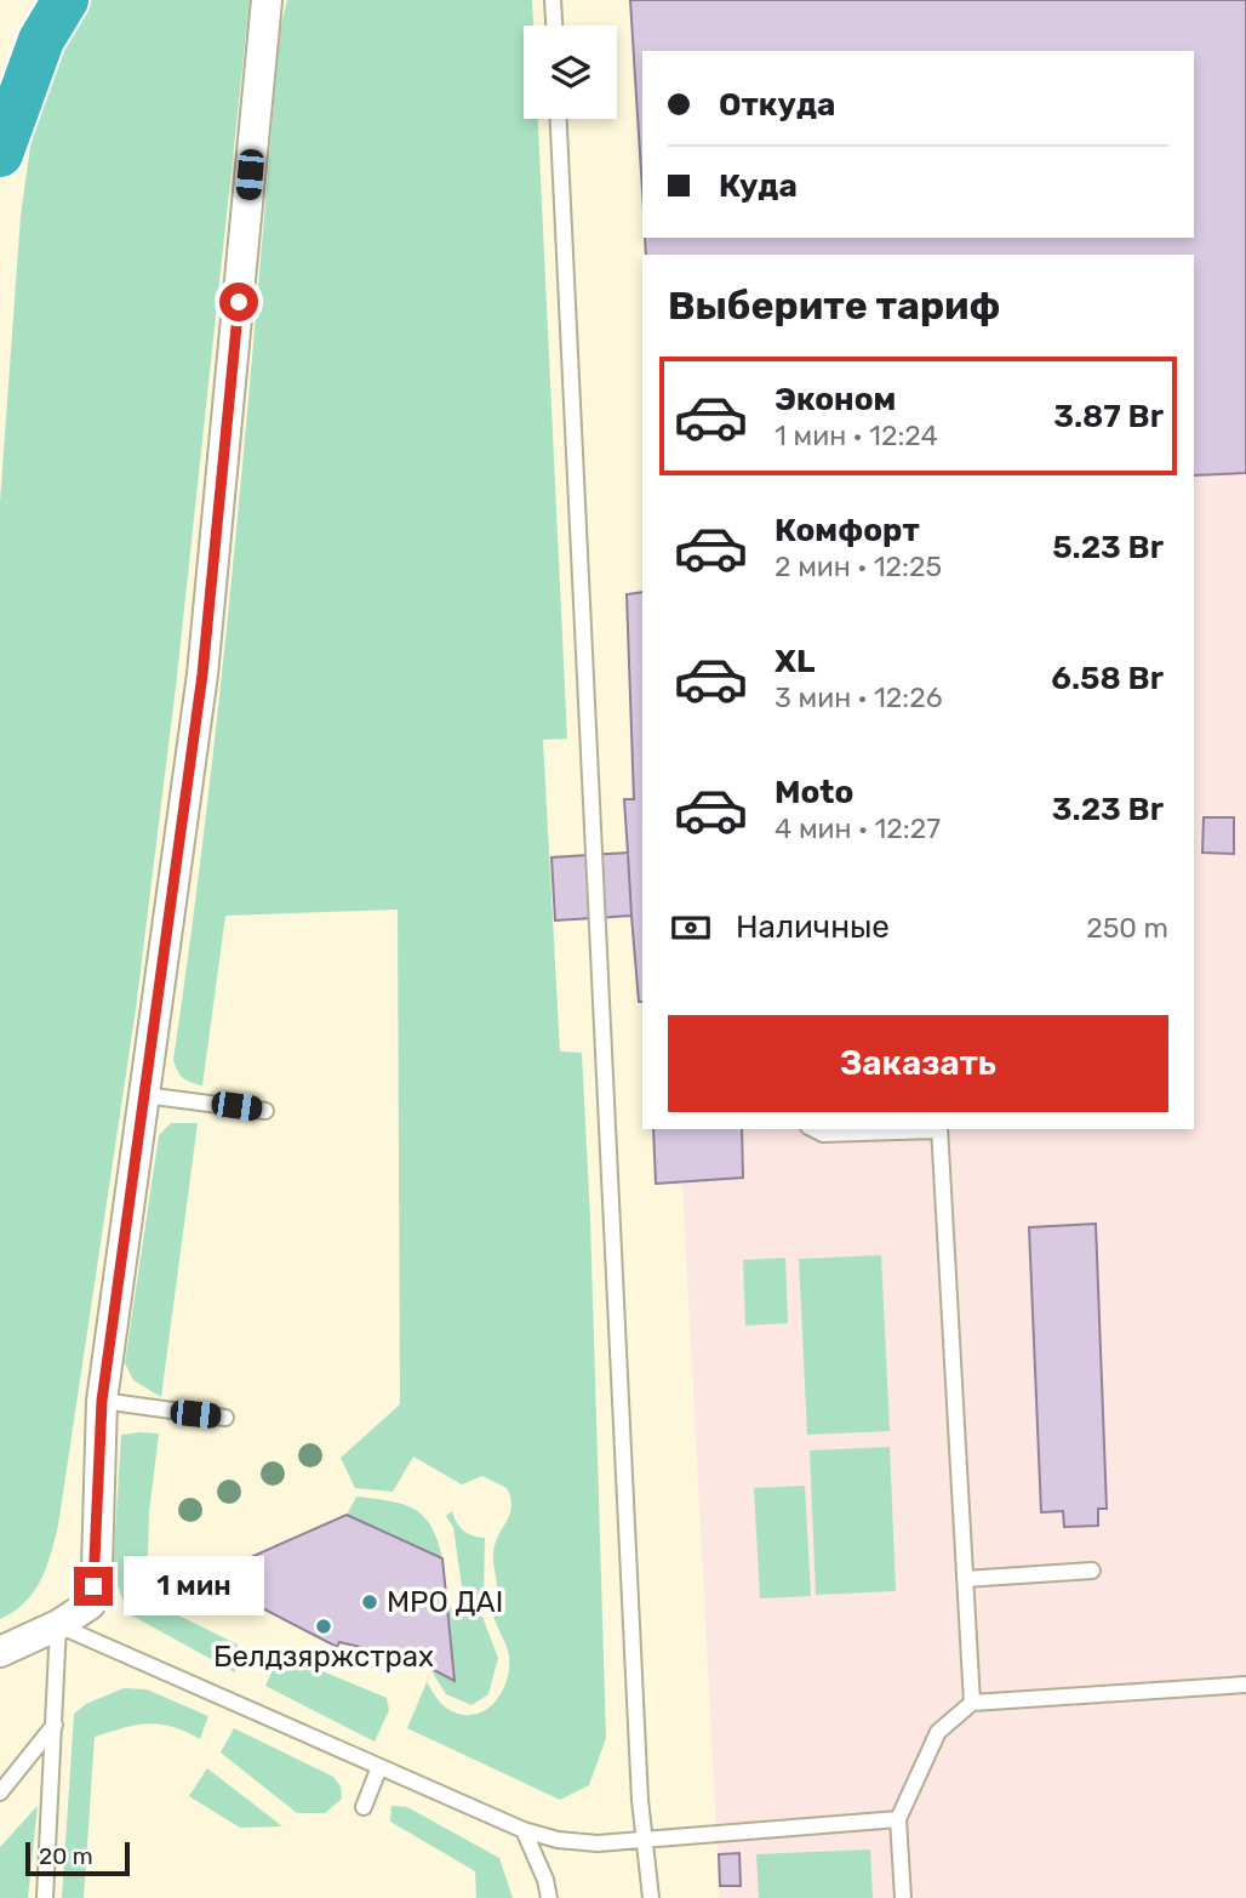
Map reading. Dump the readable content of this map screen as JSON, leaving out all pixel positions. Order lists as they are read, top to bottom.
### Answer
{
  "places": ["МРО ДАІ", "Белдзяржстрах"],
  "scale_bar": "20 m",
  "page": {
    "banner": ["Откуда", "Куда"],
    "heading": "Выберите тариф",
    "list": [
      {
        "name": "Эконом",
        "note": "1 мин · 12:24",
        "value": "3.87 Br"
      },
      {
        "name": "Комфорт",
        "note": "2 мин · 12:25",
        "value": "5.23 Br"
      },
      {
        "name": "XL",
        "note": "3 мин · 12:26",
        "value": "6.58 Br"
      },
      {
        "name": "Moto",
        "note": "4 мин · 12:27",
        "value": "3.23 Br"
      }
    ],
    "pay": ["Наличные", "250 m"],
    "buttons": "Заказать",
    "bubble": "1 мин",
    "scale": "20 m"
  }
}
